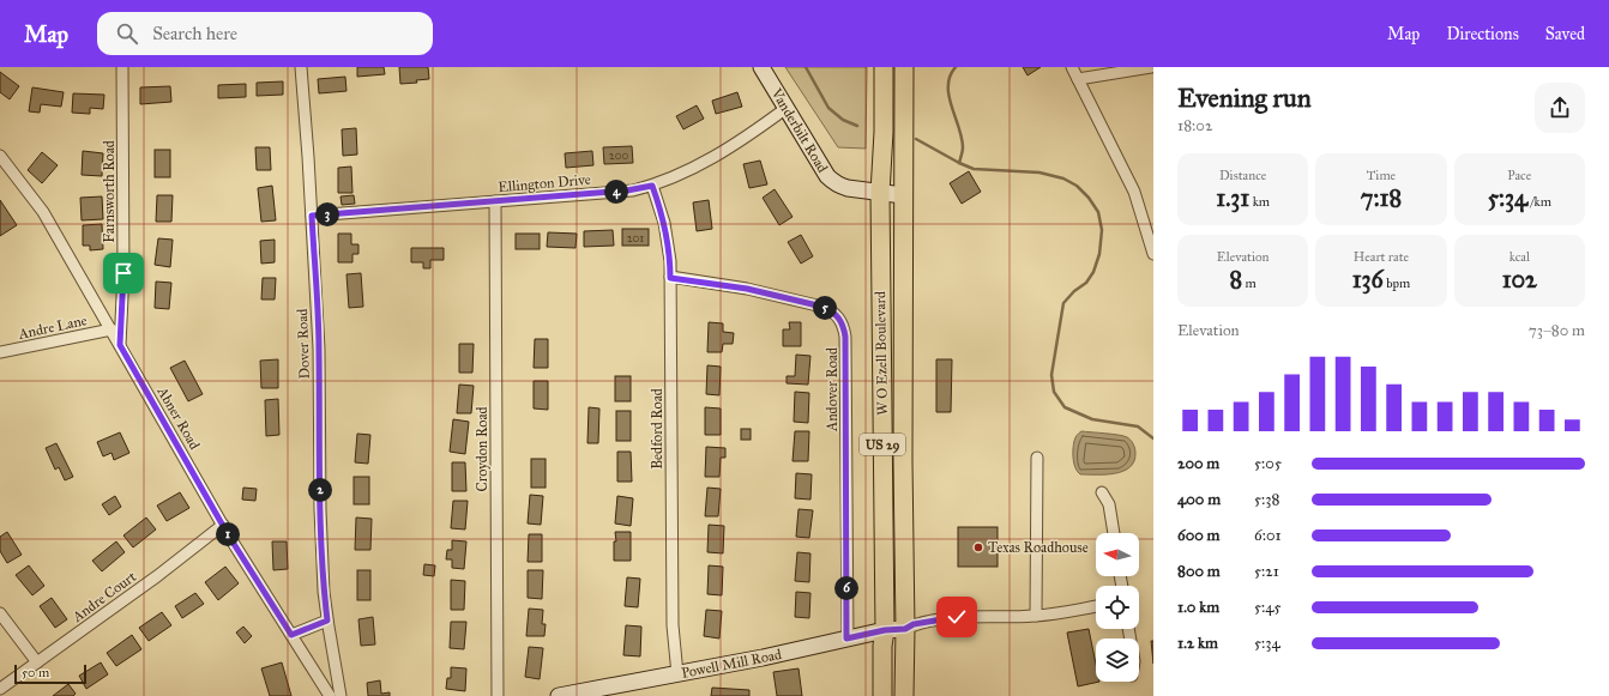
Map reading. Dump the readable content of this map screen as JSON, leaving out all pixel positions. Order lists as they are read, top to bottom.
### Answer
{
  "streets": {
    "main road": ["W O Ezell Boulevard", "US 29"],
    "street": [
      "Vanderbilt Road",
      "Ellington Drive",
      "Farnsworth Road",
      "Andre Lane",
      "Dover Road",
      "Andover Road",
      "Abner Road",
      "Bedford Road",
      "Croydon Road",
      "Andre Court",
      "Powell Mill Road"
    ]
  },
  "crossings": [
    ["Vanderbilt Road", "Ellington Drive"],
    ["Vanderbilt Road", "W O Ezell Boulevard"],
    ["Ellington Drive", "Dover Road"],
    ["Ellington Drive", "Bedford Road"],
    ["Ellington Drive", "Croydon Road"],
    ["Farnsworth Road", "Abner Road"],
    ["Andre Lane", "Abner Road"],
    ["W O Ezell Boulevard", "Powell Mill Road"],
    ["Andover Road", "Bedford Road"],
    ["Andover Road", "Powell Mill Road"],
    ["Abner Road", "Andre Court"],
    ["Bedford Road", "Powell Mill Road"]
  ],
  "places": ["Texas Roadhouse"],
  "house_numbers": ["200", "201"],
  "scale_bar": "50 m",
  "north": "left",
  "page": {
    "header": "Map",
    "search": "Search here",
    "nav": ["Map", "Directions", "Saved"],
    "heading": ["Evening run", "18:02"],
    "stats": [
      ["Distance", "1.31 km"],
      ["Time", "7:18"],
      ["Pace", "5:34 /km"],
      ["Elevation", "8 m"],
      ["Heart rate", "136 bpm"],
      ["kcal", "102"]
    ],
    "pins": [
      "4",
      "3",
      "5",
      "2",
      "1",
      "6"
    ],
    "chart": ["Elevation", "73–80 m"],
    "list": [
      {
        "name": "200 m",
        "note": "5:05"
      },
      {
        "name": "400 m",
        "note": "5:38"
      },
      {
        "name": "600 m",
        "note": "6:01"
      },
      {
        "name": "800 m",
        "note": "5:21"
      },
      {
        "name": "1.0 km",
        "note": "5:45"
      },
      {
        "name": "1.2 km",
        "note": "5:34"
      }
    ],
    "scale": "50 m"
  }
}
